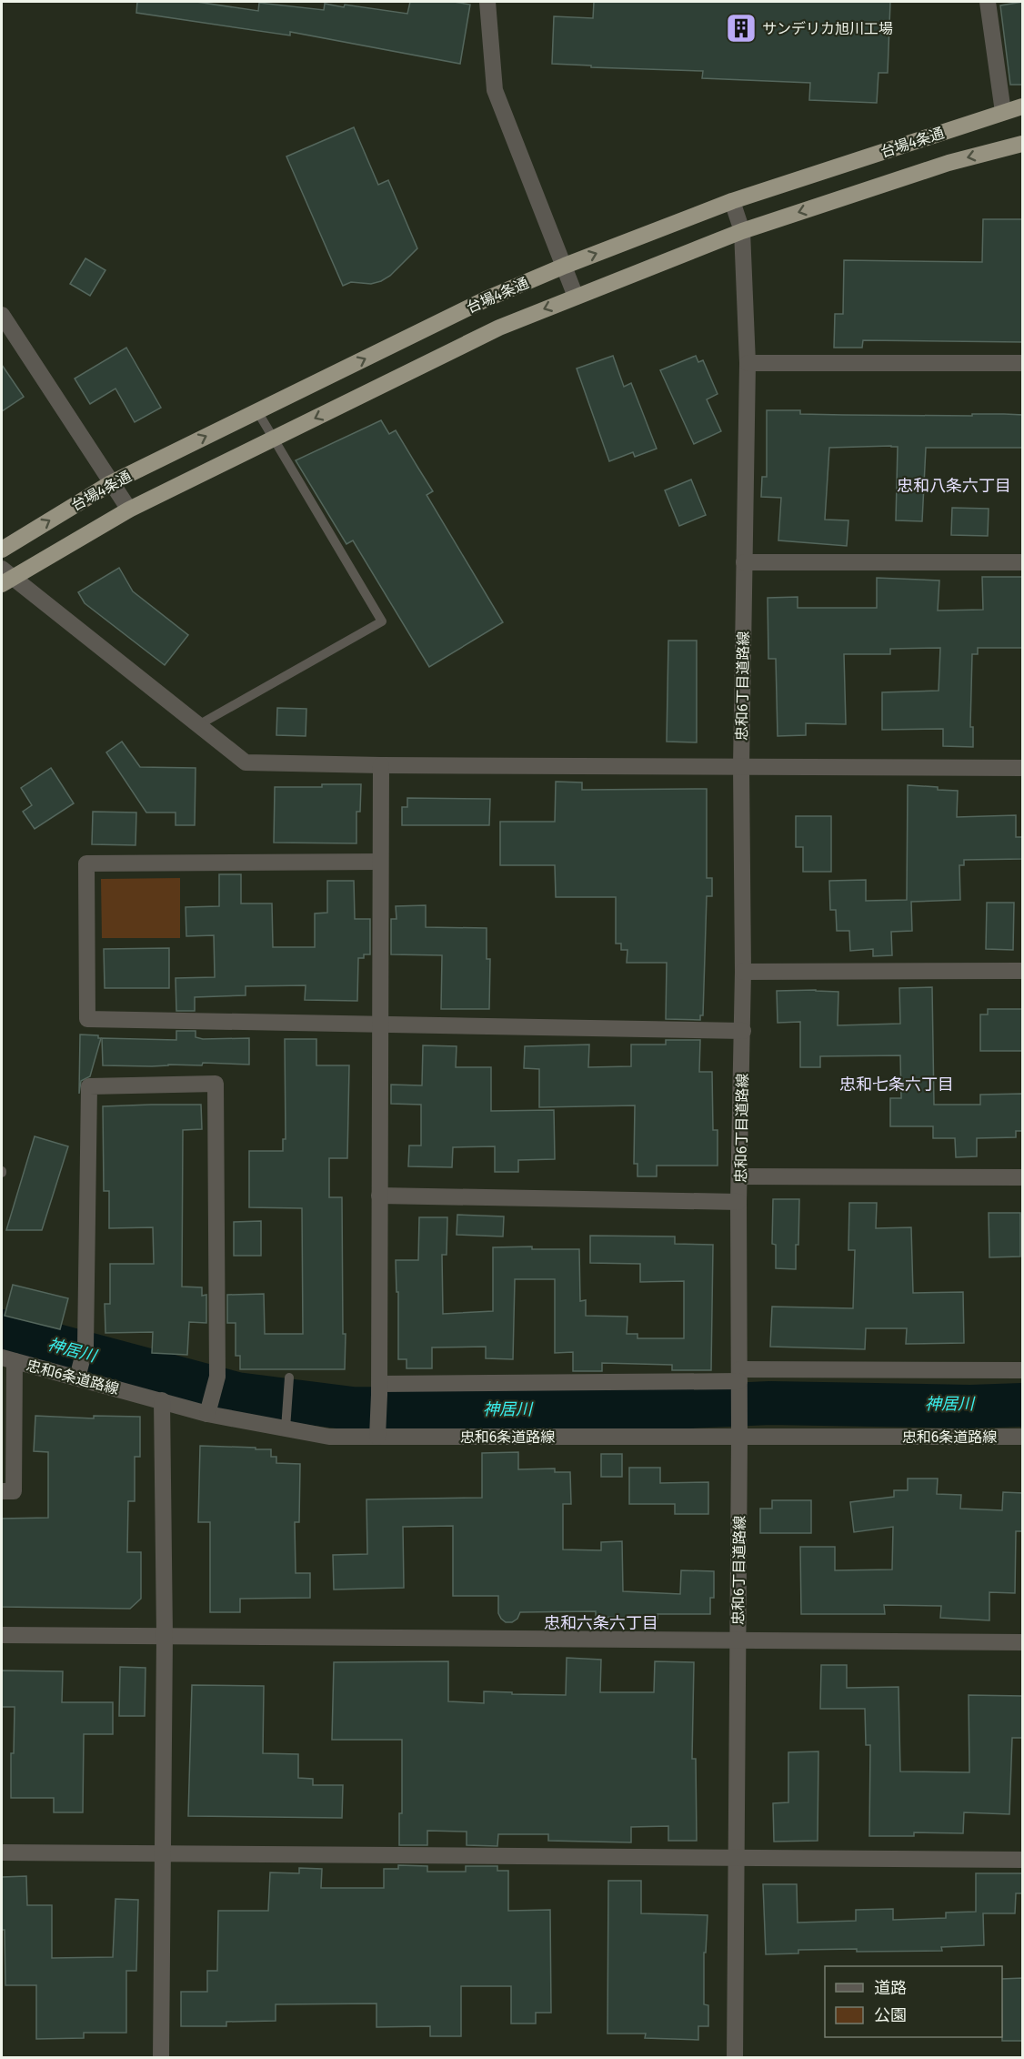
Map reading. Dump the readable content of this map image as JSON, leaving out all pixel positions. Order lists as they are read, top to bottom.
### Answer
{
  "streets": {
    "highway": ["台場4条通"],
    "street": ["忠和6丁目道路線", "忠和6条道路線"]
  },
  "crossings": [
    ["台場4条通", "忠和6丁目道路線"],
    ["忠和6丁目道路線", "忠和6条道路線"]
  ],
  "districts": ["忠和八条六丁目", "忠和七条六丁目", "忠和六条六丁目"],
  "water": ["神居川"],
  "places": {
    "building": ["サンデリカ旭川工場"]
  },
  "legend": ["道路", "公園"]
}
